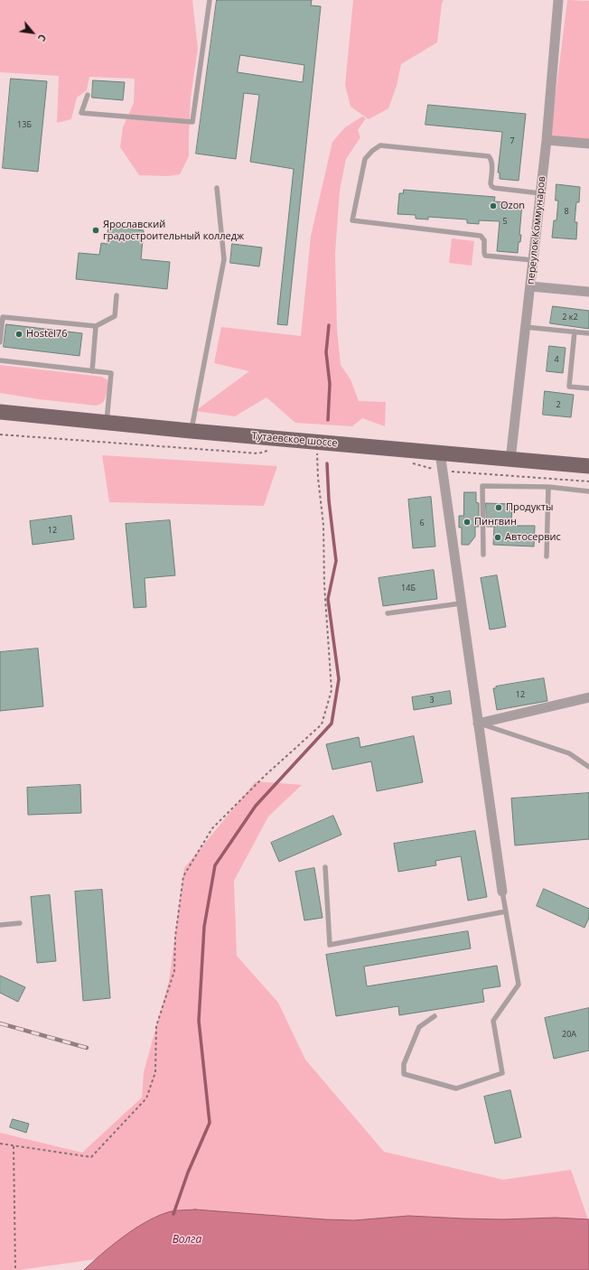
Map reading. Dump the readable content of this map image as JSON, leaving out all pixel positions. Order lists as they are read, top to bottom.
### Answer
{
  "streets": {
    "main road": ["Тутаевское шоссе"],
    "street": ["переулок Коммунаров"]
  },
  "crossings": [
    ["переулок Коммунаров", "Тутаевское шоссе"]
  ],
  "water": ["Волга"],
  "places": [
    "Ozon",
    "Ярославский градостроительный колледж",
    "Hostel76",
    "Продукты",
    "Пингвин",
    "Автосервис"
  ],
  "house_numbers": [
    "13Б",
    "7",
    "8",
    "5",
    "2 к2",
    "4",
    "2",
    "6",
    "12",
    "14Б",
    "12",
    "3",
    "20А"
  ],
  "north": "bottom right"
}
